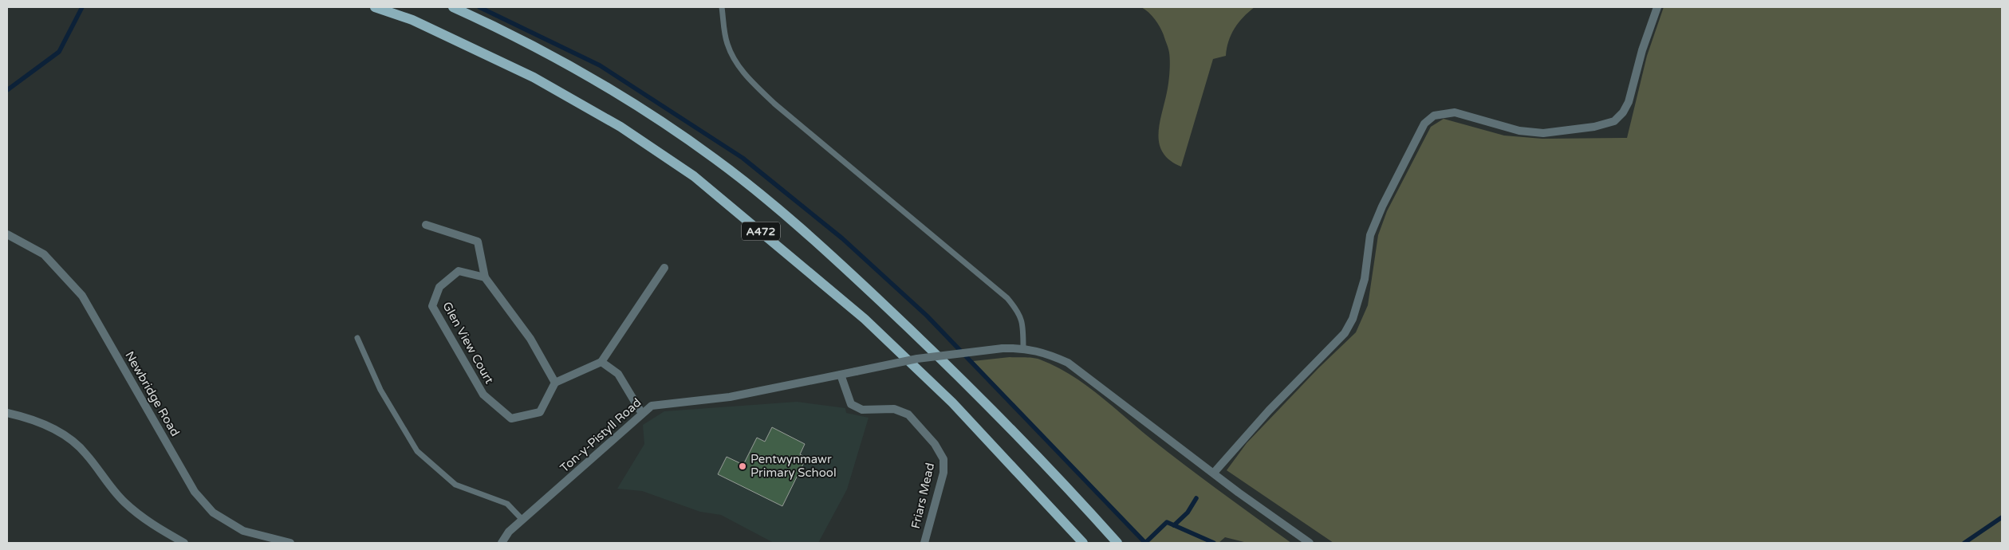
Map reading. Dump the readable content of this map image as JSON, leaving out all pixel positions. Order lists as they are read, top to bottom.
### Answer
{
  "streets": {
    "main road": ["A472"],
    "street": [
      "Glen View Court",
      "Newbridge Road",
      "Ton-y-Pistyll Road",
      "Friars Mead"
    ]
  },
  "crossings": [
    ["Ton-y-Pistyll Road", "Friars Mead"]
  ],
  "places": ["Pentwynmawr Primary School"]
}
